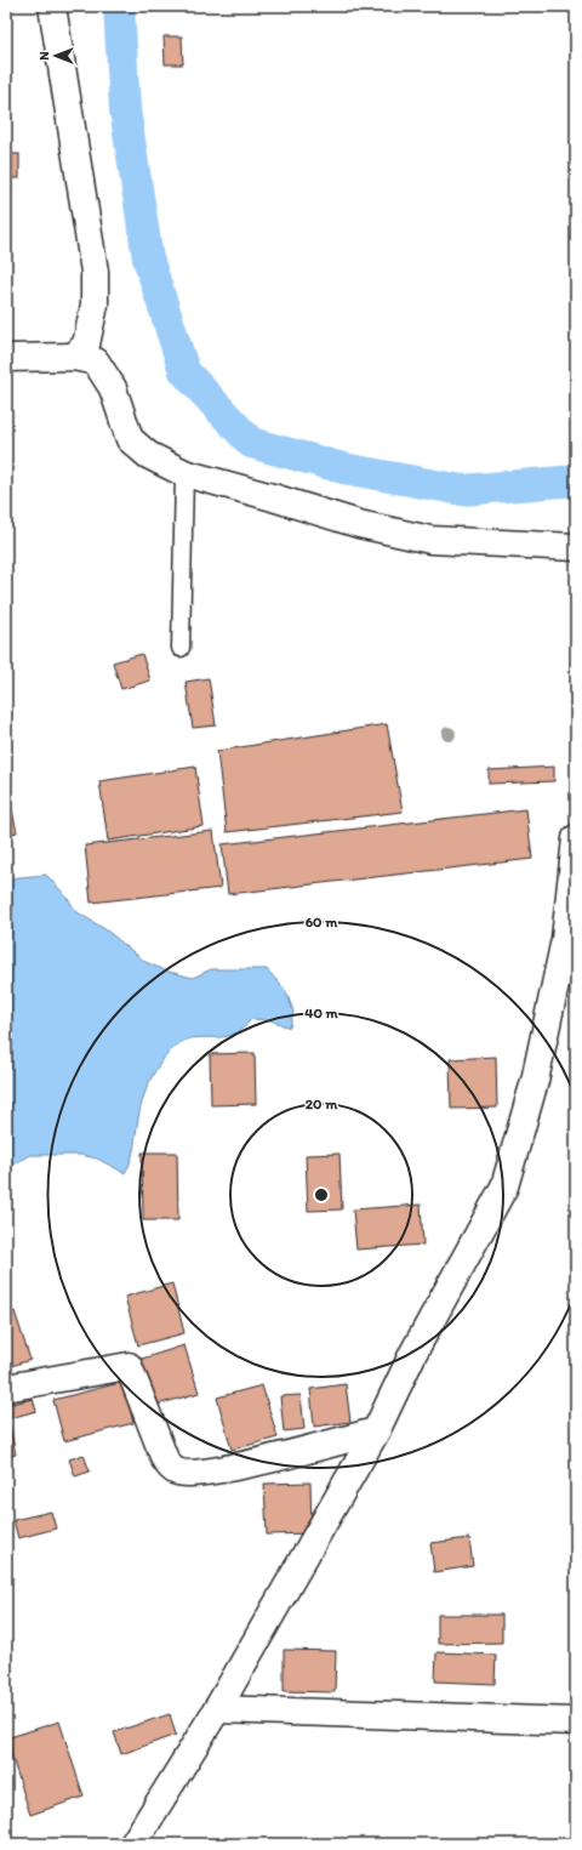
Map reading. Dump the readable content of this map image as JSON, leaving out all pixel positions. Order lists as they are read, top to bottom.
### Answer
{
  "north": "left",
  "rings": ["60 m", "40 m", "20 m"]
}
